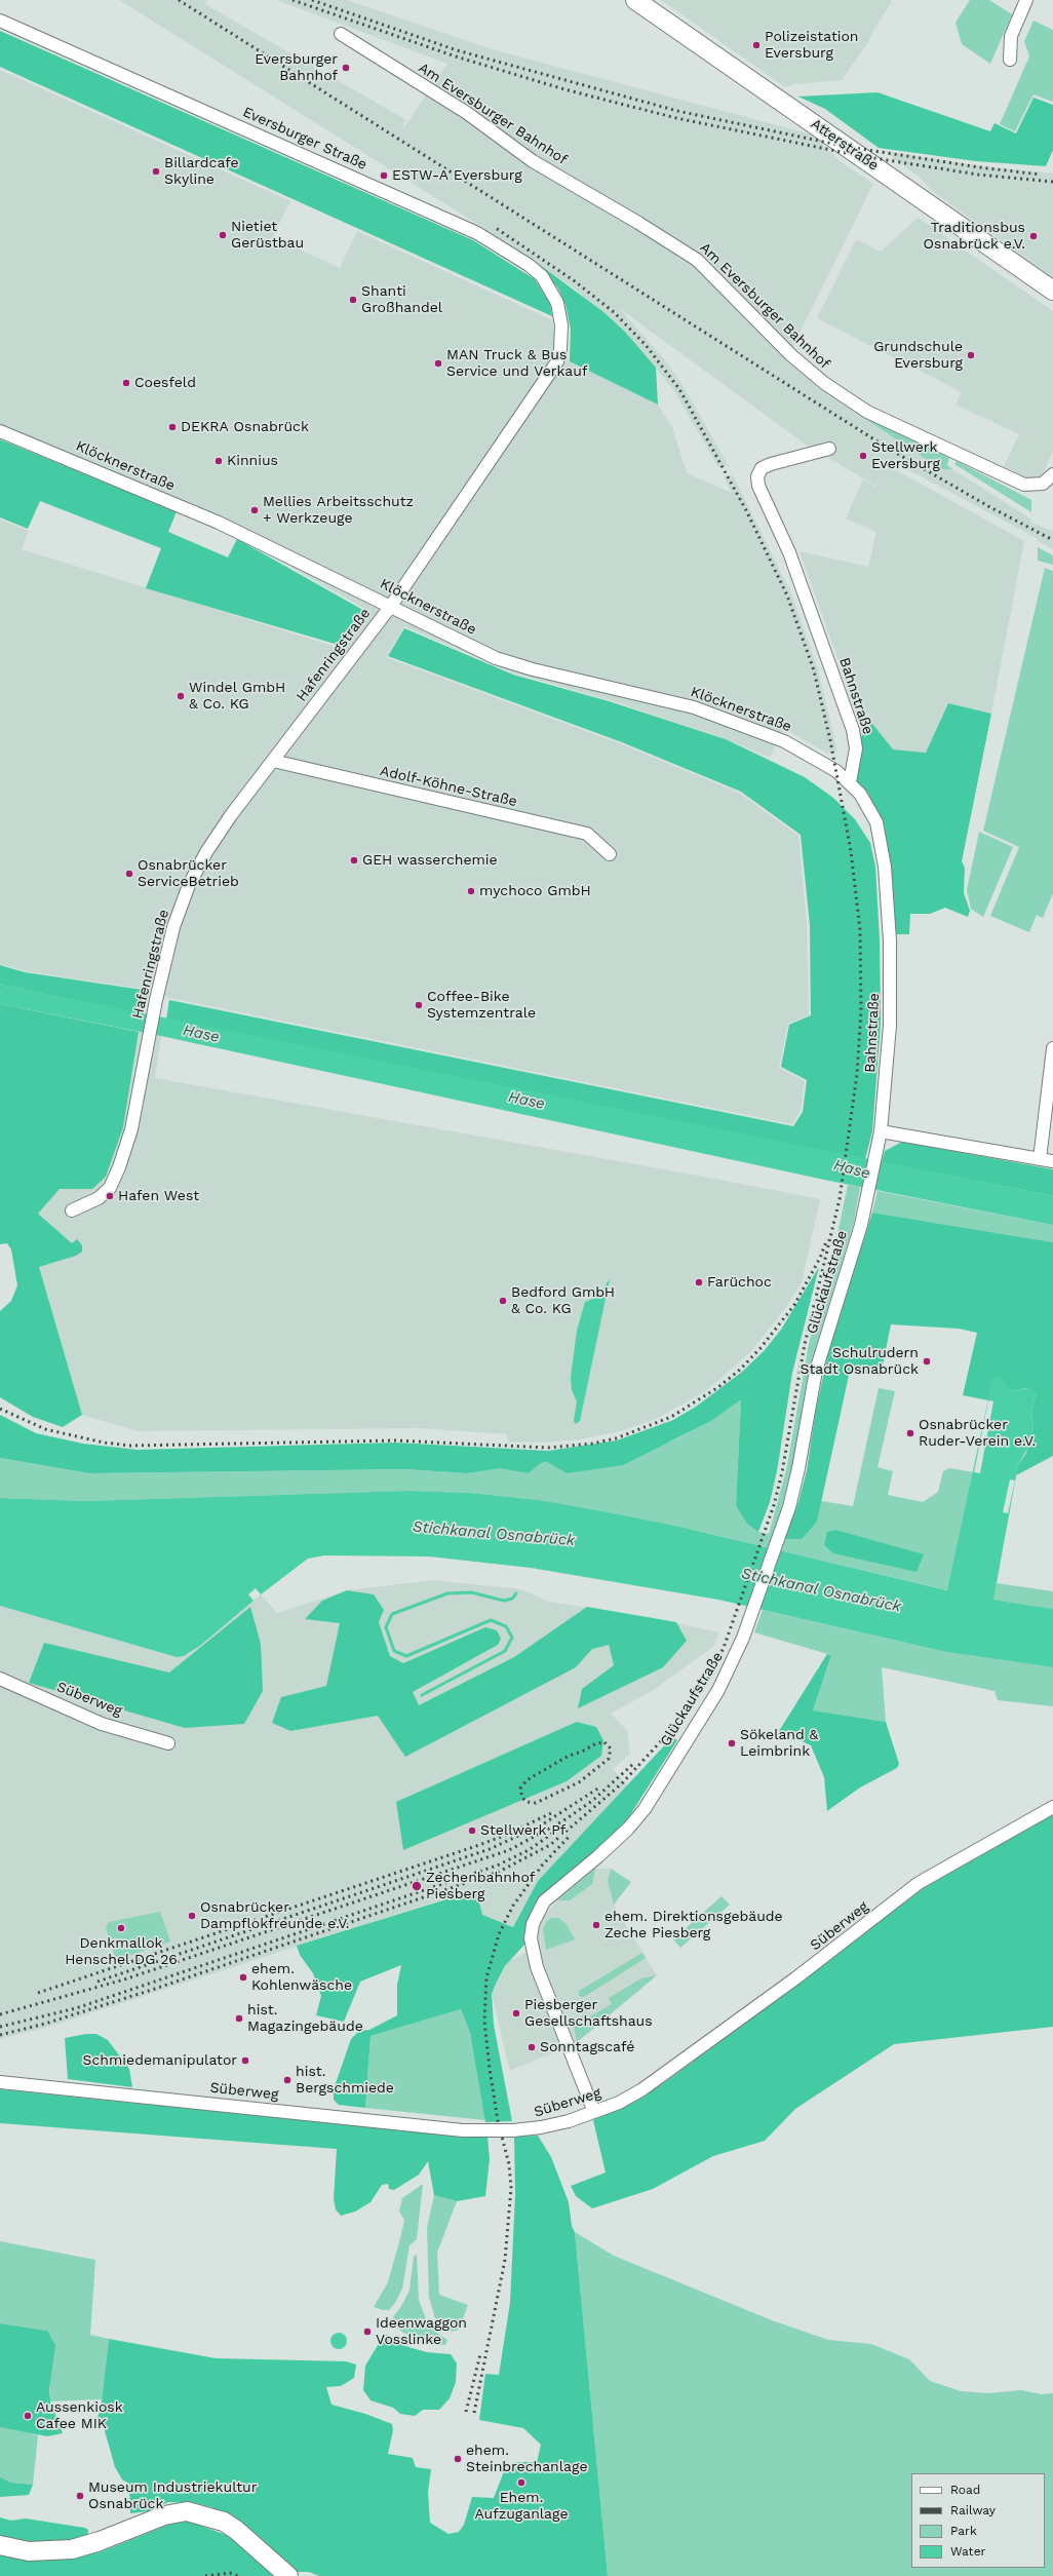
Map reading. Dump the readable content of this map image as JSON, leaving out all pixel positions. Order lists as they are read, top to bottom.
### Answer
{
  "streets": {
    "street": [
      "Am Eversburger Bahnhof",
      "Eversburger Straße",
      "Atterstraße",
      "Klöcknerstraße",
      "Hafenringstraße",
      "Bahnstraße",
      "Adolf-Köhne-Straße",
      "Glückaufstraße",
      "Süberweg"
    ]
  },
  "crossings": [
    ["Eversburger Straße", "Hafenringstraße"],
    ["Klöcknerstraße", "Hafenringstraße"],
    ["Klöcknerstraße", "Bahnstraße"],
    ["Hafenringstraße", "Adolf-Köhne-Straße"],
    ["Bahnstraße", "Glückaufstraße"],
    ["Glückaufstraße", "Süberweg"]
  ],
  "water": ["Hase", "Stichkanal Osnabrück"],
  "places": [
    "Polizeistation Eversburg",
    "Eversburger Bahnhof",
    "Billardcafe Skyline",
    "ESTW-A Eversburg",
    "Nietiet Gerüstbau",
    "Traditionsbus Osnabrück e.V.",
    "Shanti Großhandel",
    "Grundschule Eversburg",
    "MAN Truck & Bus Service und Verkauf",
    "Coesfeld",
    "DEKRA Osnabrück",
    "Stellwerk Eversburg",
    "Kinnius",
    "Mellies Arbeitsschutz + Werkzeuge",
    "Windel GmbH & Co. KG",
    "GEH wasserchemie",
    "Osnabrücker ServiceBetrieb",
    "mychoco GmbH",
    "Coffee-Bike Systemzentrale",
    "Hafen West",
    "Farüchoc",
    "Bedford GmbH & Co. KG",
    "Schulrudern Stadt Osnabrück",
    "Osnabrücker Ruder-Verein e.V.",
    "Sökeland & Leimbrink",
    "Stellwerk Pf",
    "Zechenbahnhof Piesberg",
    "Osnabrücker Dampflokfreunde e.V.",
    "ehem. Direktionsgebäude Zeche Piesberg",
    "Denkmallok Henschel DG 26",
    "ehem. Kohlenwäsche",
    "Piesberger Gesellschaftshaus",
    "hist. Magazingebäude",
    "Sonntagscafé",
    "Schmiedemanipulator",
    "hist. Bergschmiede",
    "Ideenwaggon Vosslinke",
    "Aussenkiosk Cafee MIK",
    "ehem. Steinbrechanlage",
    "Ehem. Aufzuganlage",
    "Museum Industriekultur Osnabrück"
  ],
  "legend": [
    "Road",
    "Railway",
    "Park",
    "Water"
  ]
}
